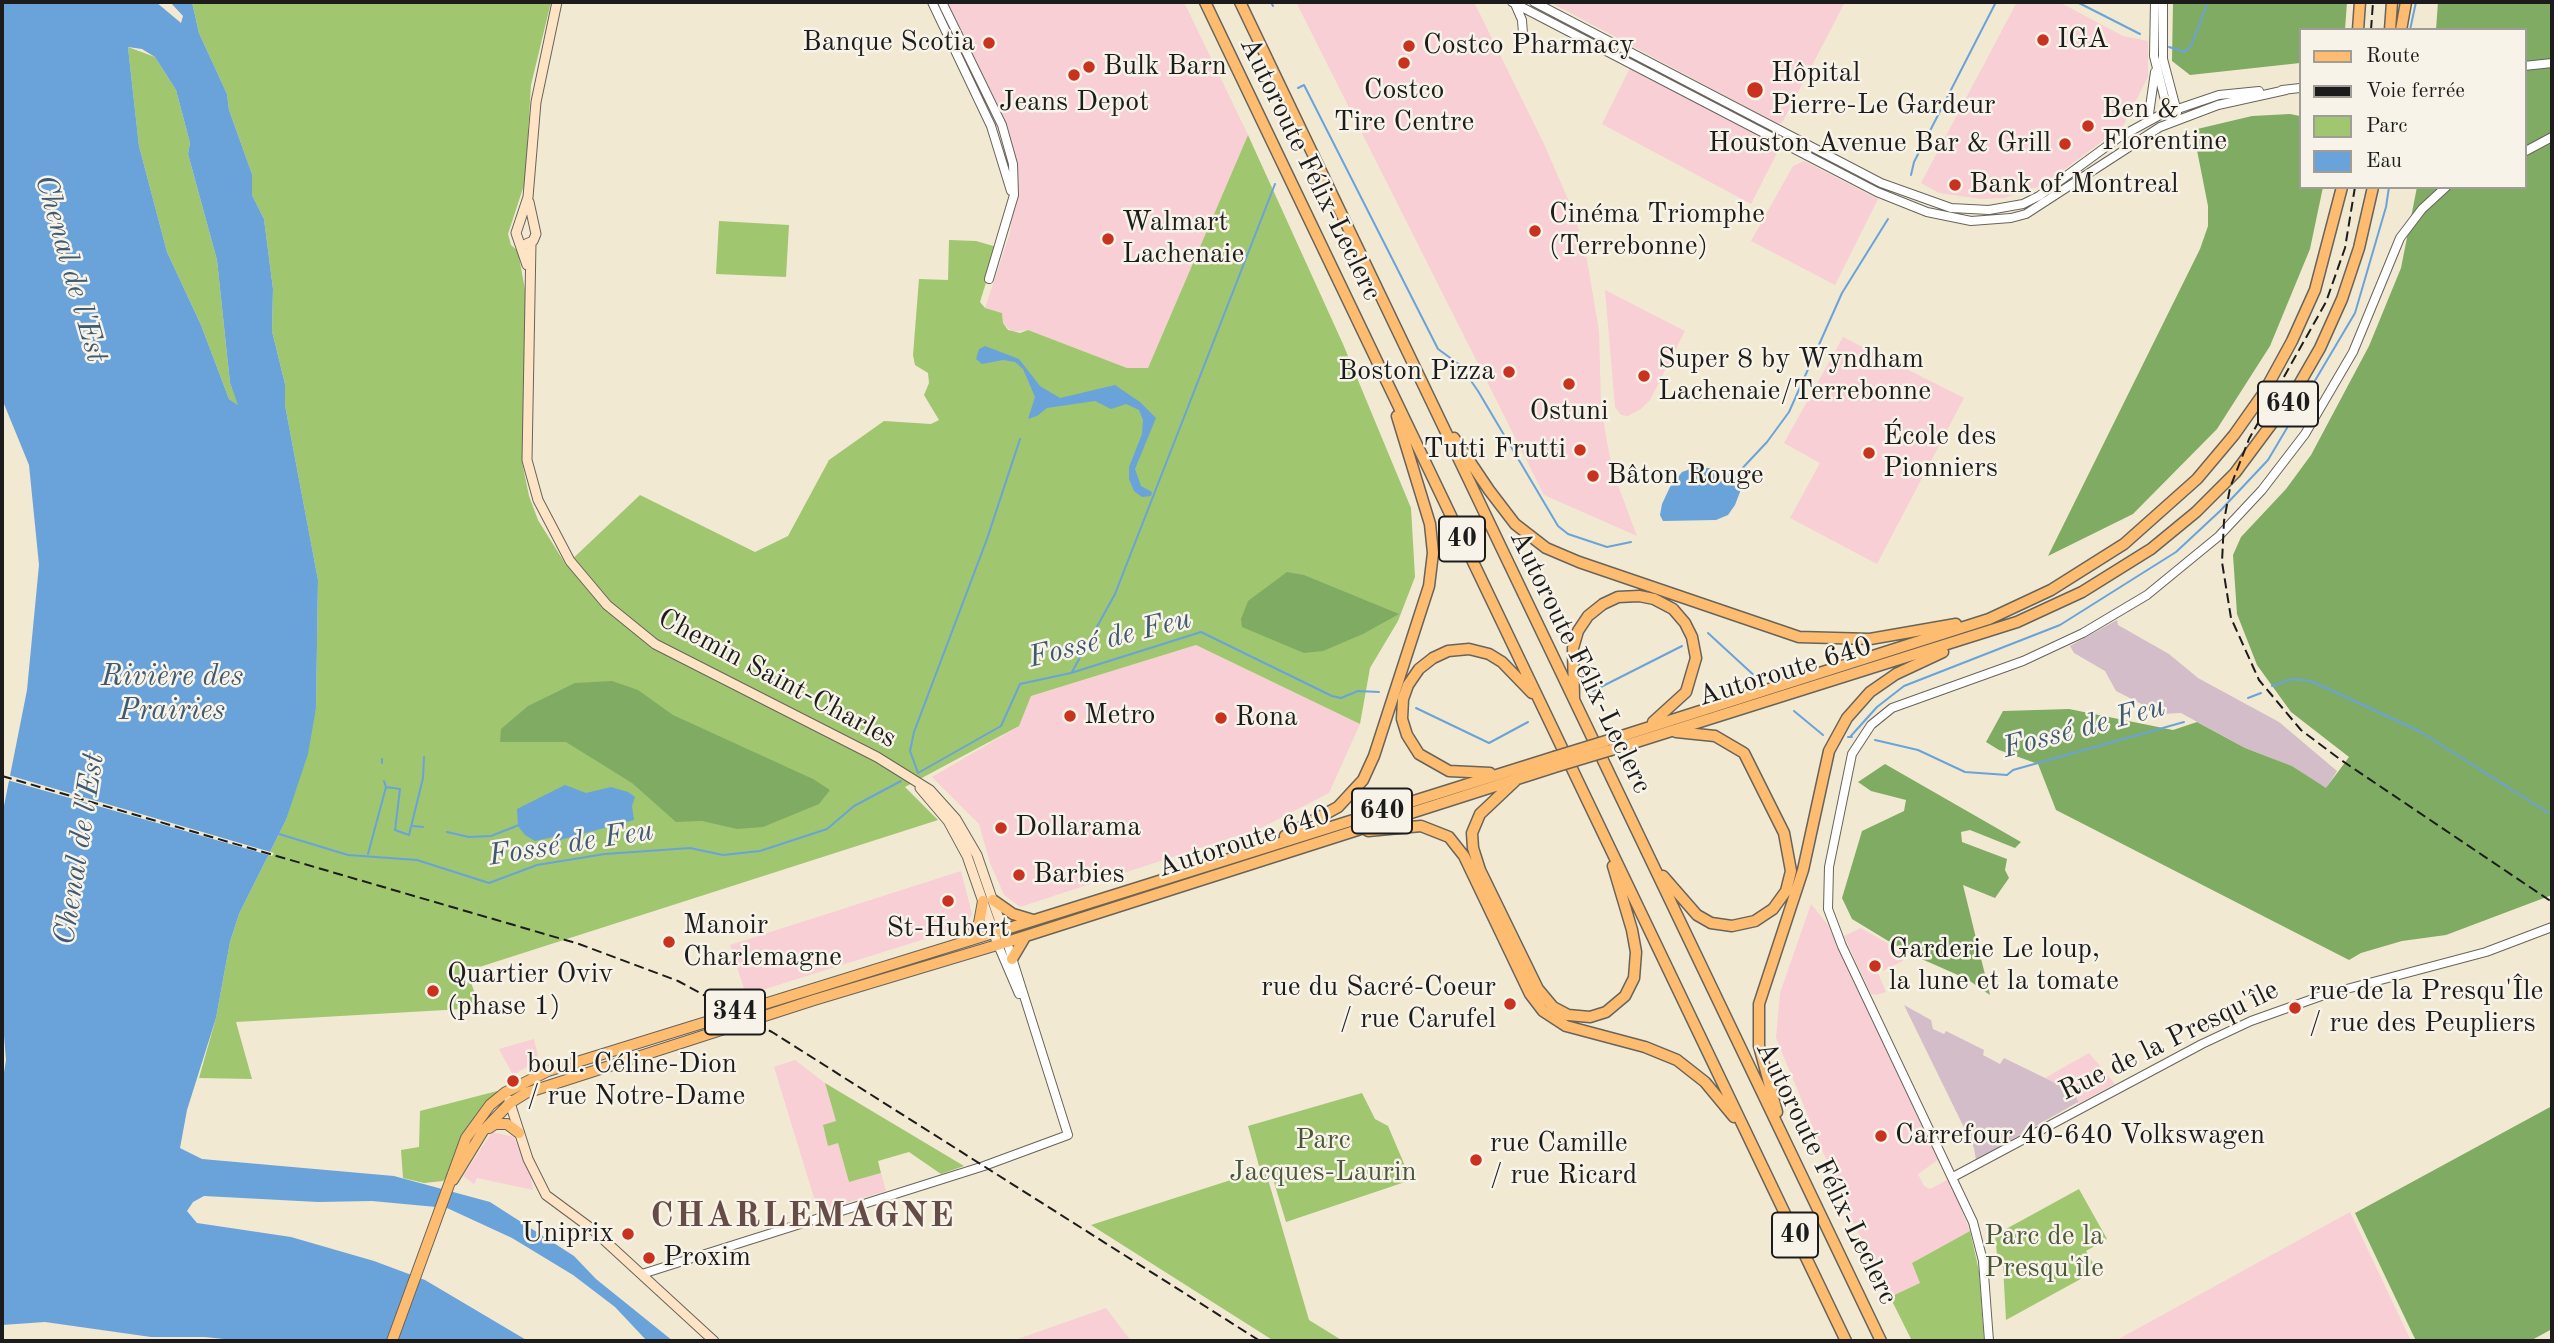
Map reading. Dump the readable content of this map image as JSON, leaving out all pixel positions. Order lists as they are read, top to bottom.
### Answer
{
  "streets": {
    "highway": [
      "Autoroute Félix-Leclerc",
      "640",
      "40",
      "Autoroute 640"
    ],
    "main road": ["Chemin Saint-Charles", "344"],
    "street": ["Rue de la Presqu'île"]
  },
  "crossings": [
    ["Autoroute 640", "Chemin Saint-Charles"],
    ["Autoroute 640", "344"],
    ["Chemin Saint-Charles", "344"]
  ],
  "districts": ["CHARLEMAGNE"],
  "water": ["Chenal de l'Est", "Fossé de Feu", "Rivière des Prairies"],
  "parks": ["Parc Jacques-Laurin", "Parc de la Presqu'île"],
  "places": [
    "IGA",
    "Banque Scotia",
    "Costco Pharmacy",
    "Costco Tire Centre",
    "Bulk Barn",
    "Jeans Depot",
    "Hôpital Pierre-Le Gardeur",
    "Ben & Florentine",
    "Houston Avenue Bar & Grill",
    "Bank of Montreal",
    "Cinéma Triomphe (Terrebonne)",
    "Walmart Lachenaie",
    "Boston Pizza",
    "Super 8 by Wyndham Lachenaie/Terrebonne",
    "Ostuni",
    "Tutti Frutti",
    "École des Pionniers",
    "Bâton Rouge",
    "Metro",
    "Rona",
    "Dollarama",
    "Barbies",
    "St-Hubert",
    "Manoir Charlemagne",
    "Garderie Le loup, la lune et la tomate",
    "Quartier Oviv (phase 1)",
    "rue du Sacré-Coeur / rue Carufel",
    "rue de la Presqu'Île / rue des Peupliers",
    "boul. Céline-Dion / rue Notre-Dame",
    "Carrefour 40-640 Volkswagen",
    "rue Camille / rue Ricard",
    "Uniprix",
    "Proxim"
  ],
  "legend": [
    "Route",
    "Voie ferrée",
    "Parc",
    "Eau"
  ]
}
